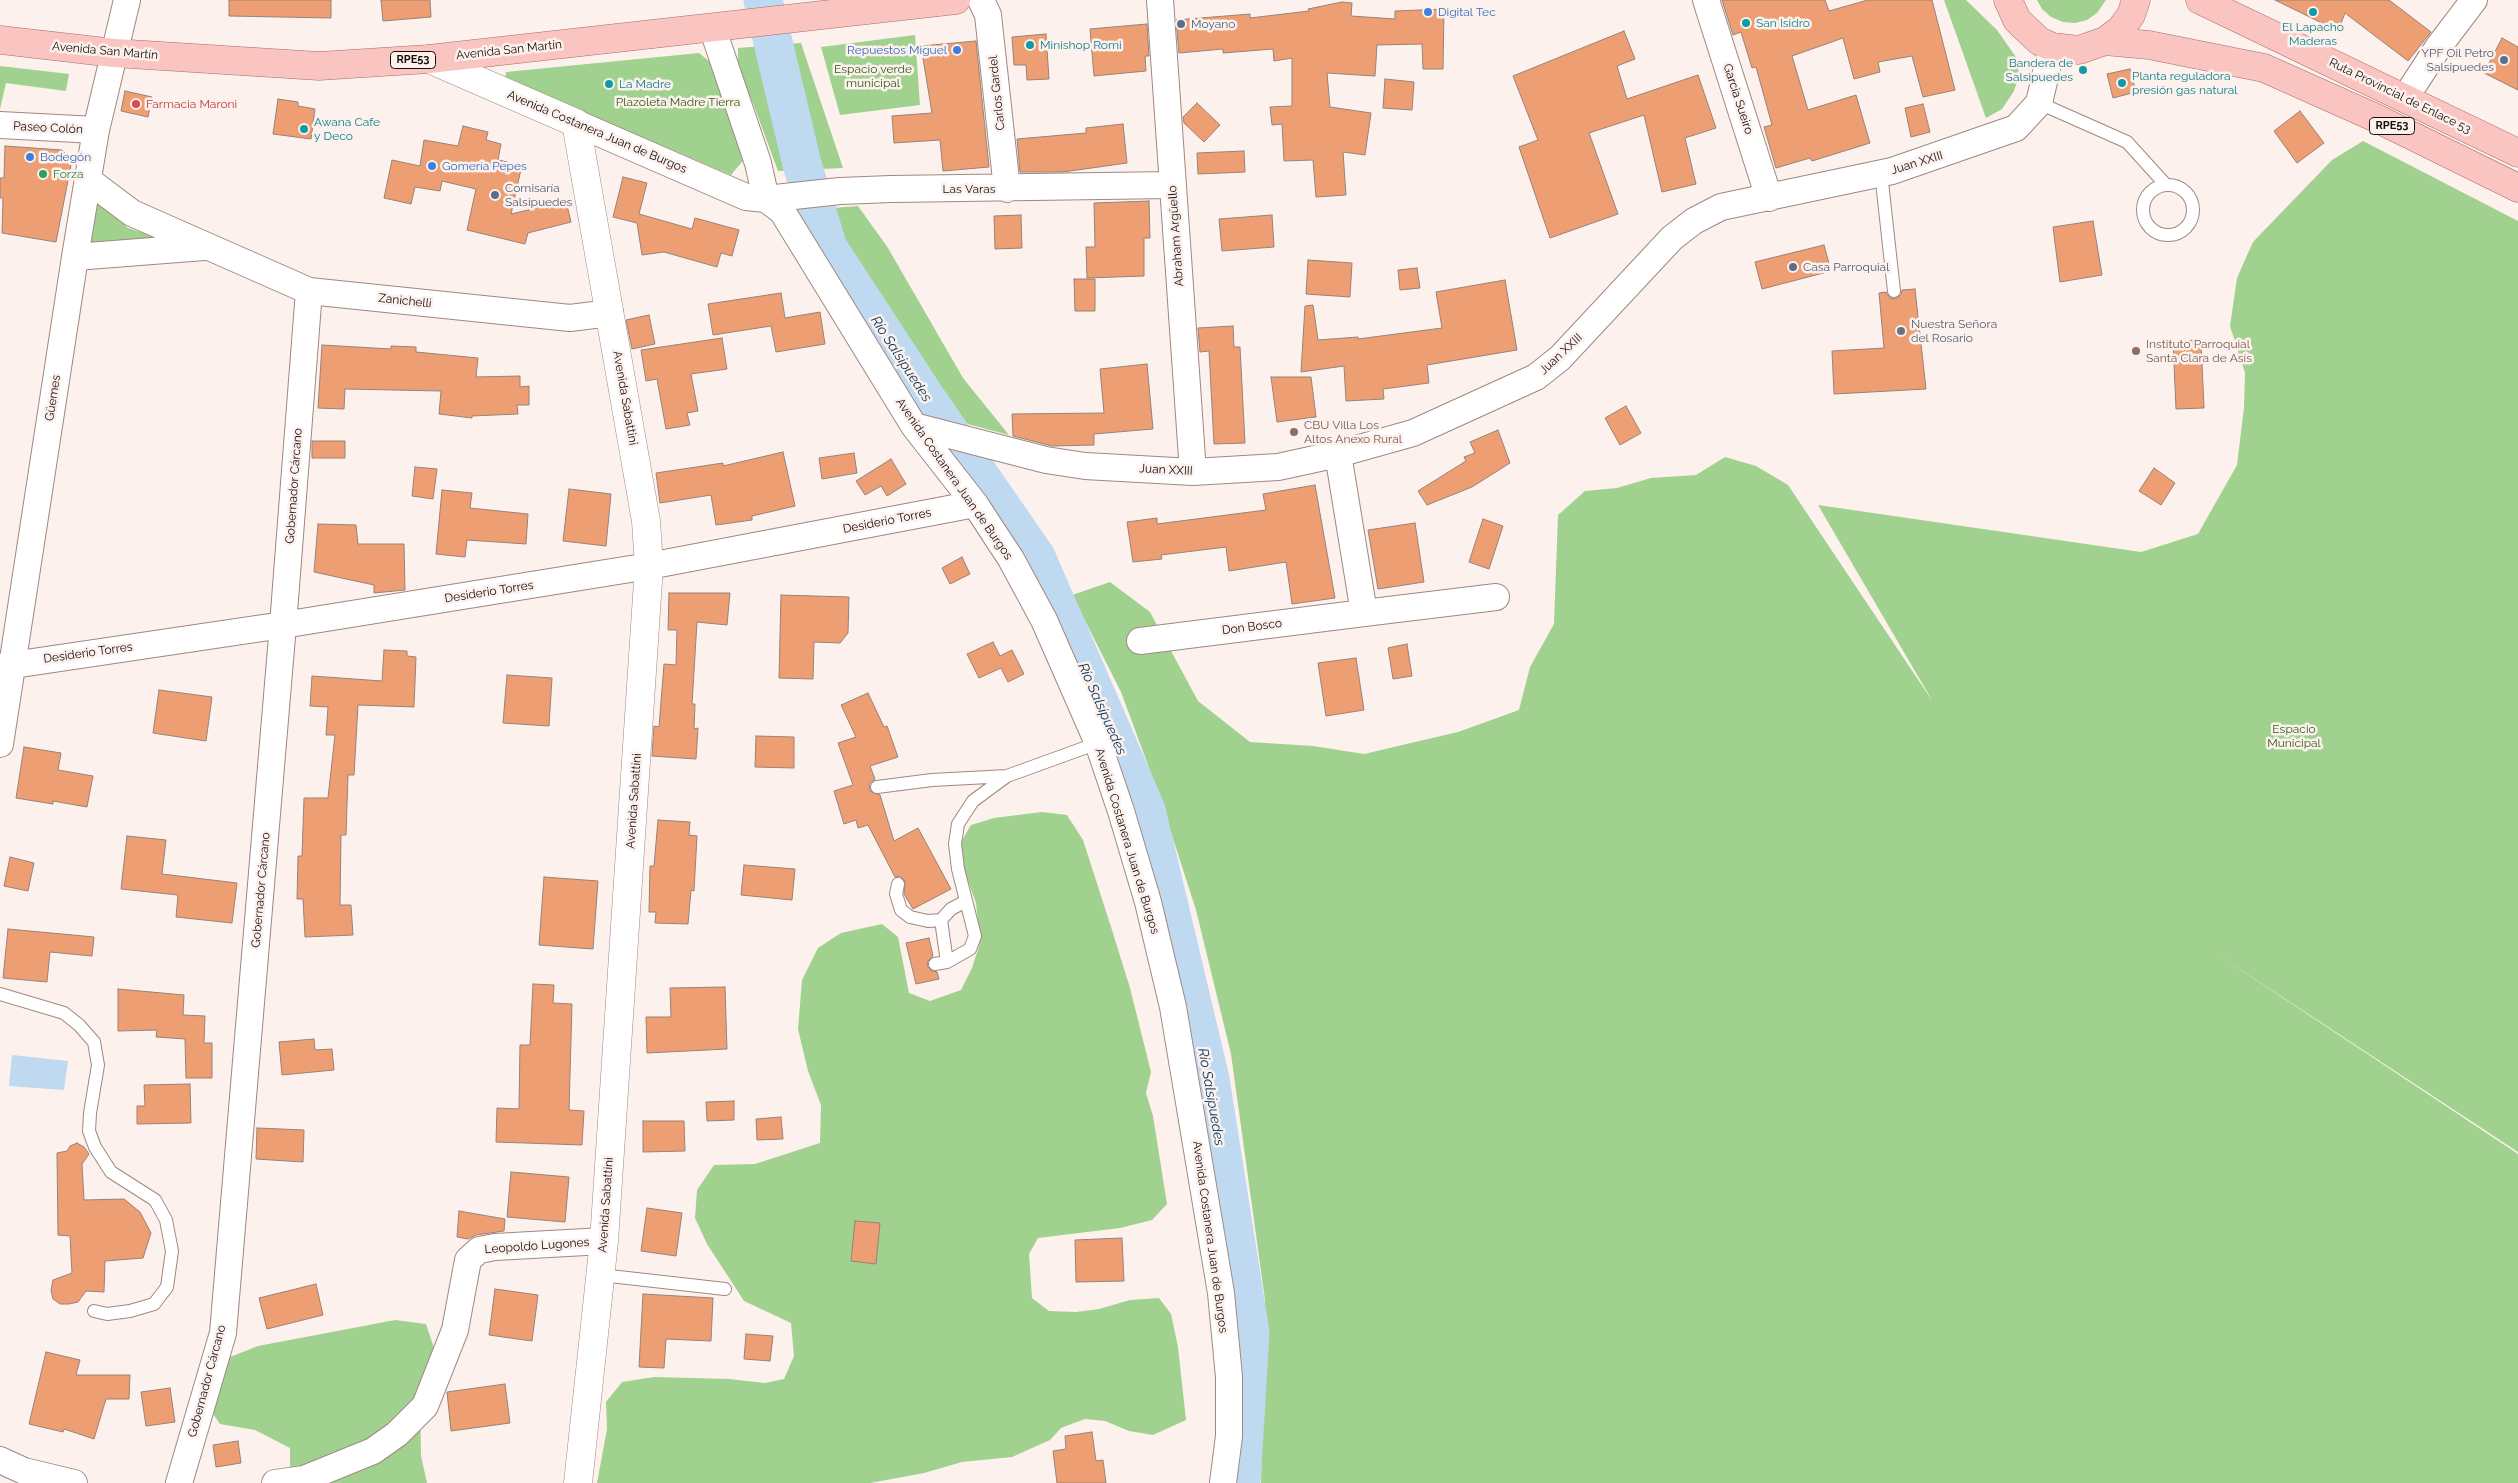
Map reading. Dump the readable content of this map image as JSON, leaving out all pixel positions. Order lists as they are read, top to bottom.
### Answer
{
  "streets": {
    "main road": ["Avenida San Martín", "RPE53", "Ruta Provincial de Enlace 53"],
    "street": [
      "Carlos Gardel",
      "García Sueiro",
      "Paseo Colón",
      "Avenida Costanera Juan de Burgos",
      "Juan XXIII",
      "Las Varas",
      "Abraham Argüello",
      "Zanichelli",
      "Güemes",
      "Avenida Sabattini",
      "Gobernador Cárcano",
      "Desiderio Torres",
      "Don Bosco",
      "Leopoldo Lugones"
    ]
  },
  "crossings": [
    ["Avenida San Martín", "Avenida Costanera Juan de Burgos"],
    ["Avenida San Martín", "Güemes"],
    ["Carlos Gardel", "Las Varas"],
    ["García Sueiro", "Juan XXIII"],
    ["Paseo Colón", "Güemes"],
    ["Avenida Costanera Juan de Burgos", "Juan XXIII"],
    ["Avenida Costanera Juan de Burgos", "Las Varas"],
    ["Avenida Costanera Juan de Burgos", "Avenida Sabattini"],
    ["Avenida Costanera Juan de Burgos", "Desiderio Torres"],
    ["Juan XXIII", "Abraham Argüello"],
    ["Las Varas", "Abraham Argüello"],
    ["Zanichelli", "Güemes"],
    ["Zanichelli", "Avenida Sabattini"],
    ["Zanichelli", "Gobernador Cárcano"],
    ["Güemes", "Desiderio Torres"],
    ["Avenida Sabattini", "Desiderio Torres"],
    ["Avenida Sabattini", "Leopoldo Lugones"],
    ["Gobernador Cárcano", "Desiderio Torres"]
  ],
  "water": ["Río Salsipuedes"],
  "parks": ["Espacio verde municipal", "Plazoleta Madre Tierra", "Espacio Municipal"],
  "places": [
    "Digital Tec",
    "El Lapacho Maderas",
    "San Isidro",
    "Moyano",
    "Minishop Romi",
    "Repuestos Miguel",
    "YPF Oil Petro Salsipuedes",
    "Bandera de Salsipuedes",
    "Planta reguladora presión gas natural",
    "La Madre",
    "Farmacia Maroni",
    "Awana Cafe y Deco",
    "Bodegón",
    "Gomería Pepes",
    "Forza",
    "Comisaría Salsipuedes",
    "Casa Parroquial",
    "Nuestra Señora del Rosario",
    "Instituto Parroquial Santa Clara de Asís",
    "CBU Villa Los Altos Anexo Rural"
  ]
}
